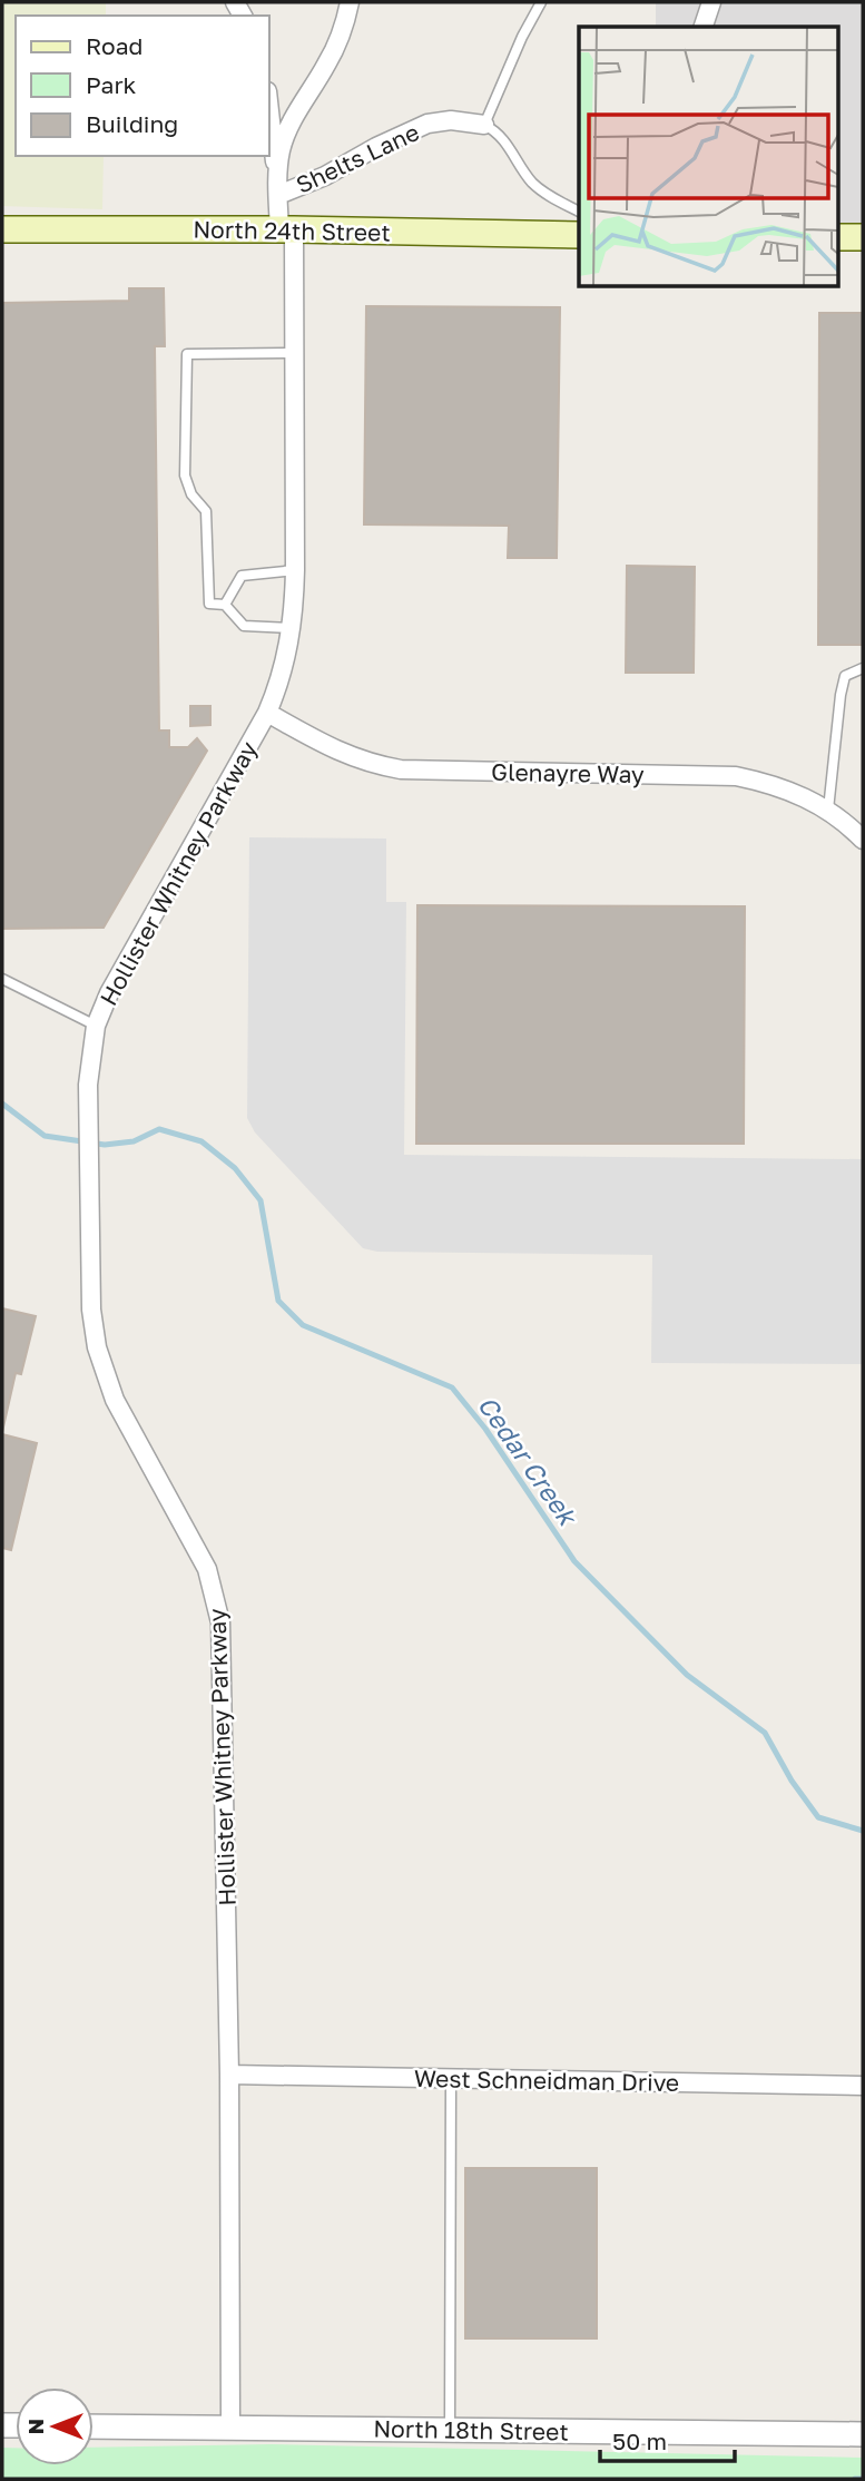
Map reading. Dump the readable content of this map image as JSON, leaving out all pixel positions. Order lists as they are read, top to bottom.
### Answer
{
  "streets": {
    "main road": ["North 24th Street"],
    "street": [
      "Shelts Lane",
      "Glenayre Way",
      "Hollister Whitney Parkway",
      "West Schneidman Drive",
      "North 18th Street"
    ]
  },
  "crossings": [
    ["Shelts Lane", "Hollister Whitney Parkway"],
    ["North 24th Street", "Hollister Whitney Parkway"],
    ["Glenayre Way", "Hollister Whitney Parkway"],
    ["Hollister Whitney Parkway", "West Schneidman Drive"],
    ["Hollister Whitney Parkway", "North 18th Street"]
  ],
  "water": ["Cedar Creek"],
  "legend": ["Road", "Park", "Building"],
  "scale_bar": "50 m",
  "north": "left"
}
